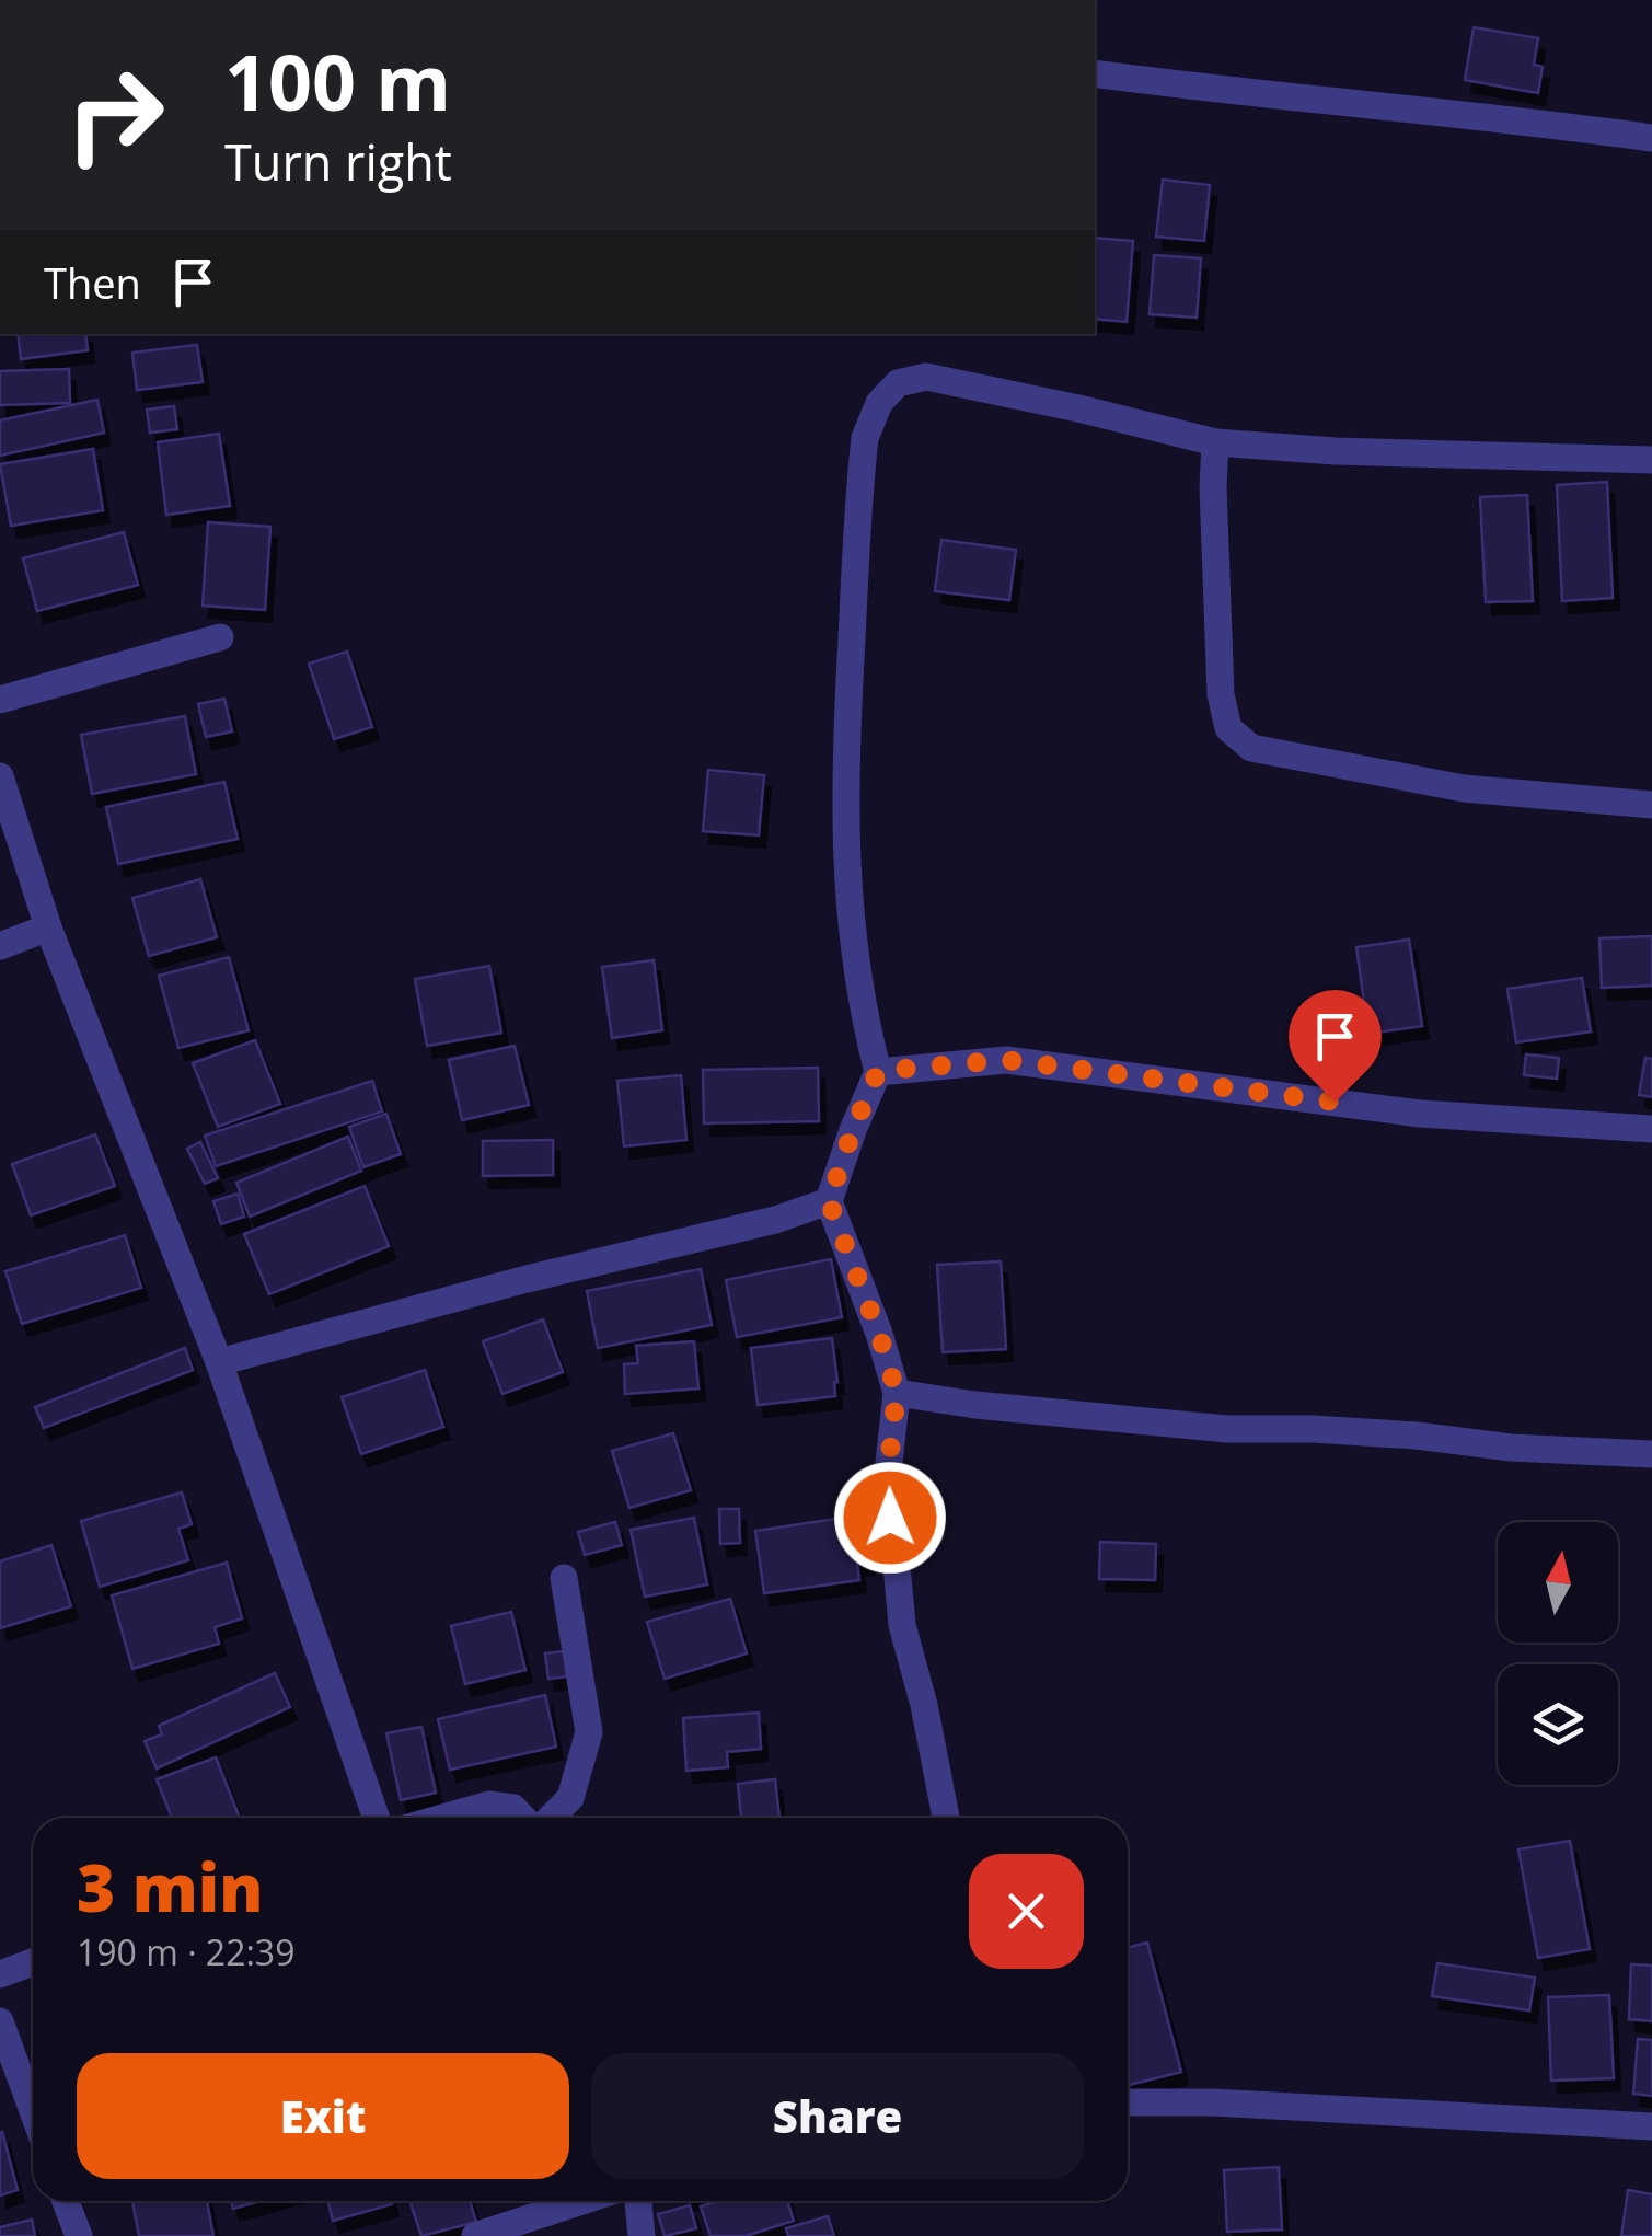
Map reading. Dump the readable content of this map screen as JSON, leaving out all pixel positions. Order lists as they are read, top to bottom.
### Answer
{
  "north": "top",
  "page": {
    "turn": ["100 m", "Turn right"],
    "then": "Then",
    "heading": ["3 min", "190 m · 22:39"],
    "buttons": ["Exit", "Share"]
  }
}
